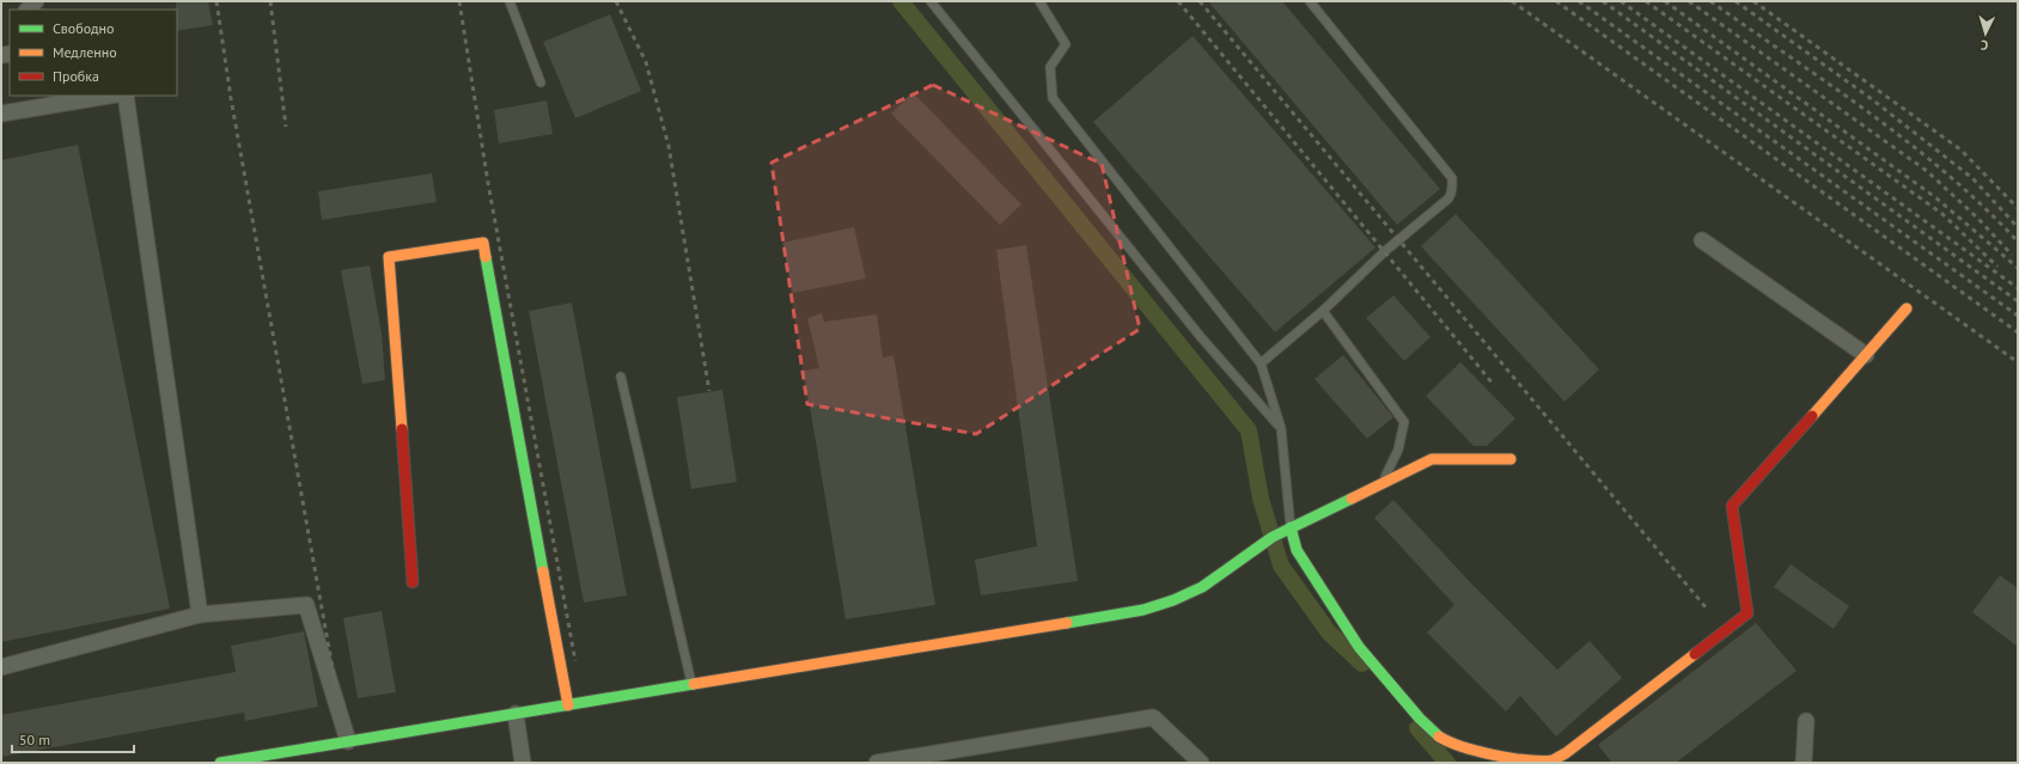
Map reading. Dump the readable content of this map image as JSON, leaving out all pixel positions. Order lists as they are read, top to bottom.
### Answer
{
  "legend": ["Свободно", "Медленно", "Пробка"],
  "scale_bar": "50 m",
  "north": "bottom"
}
